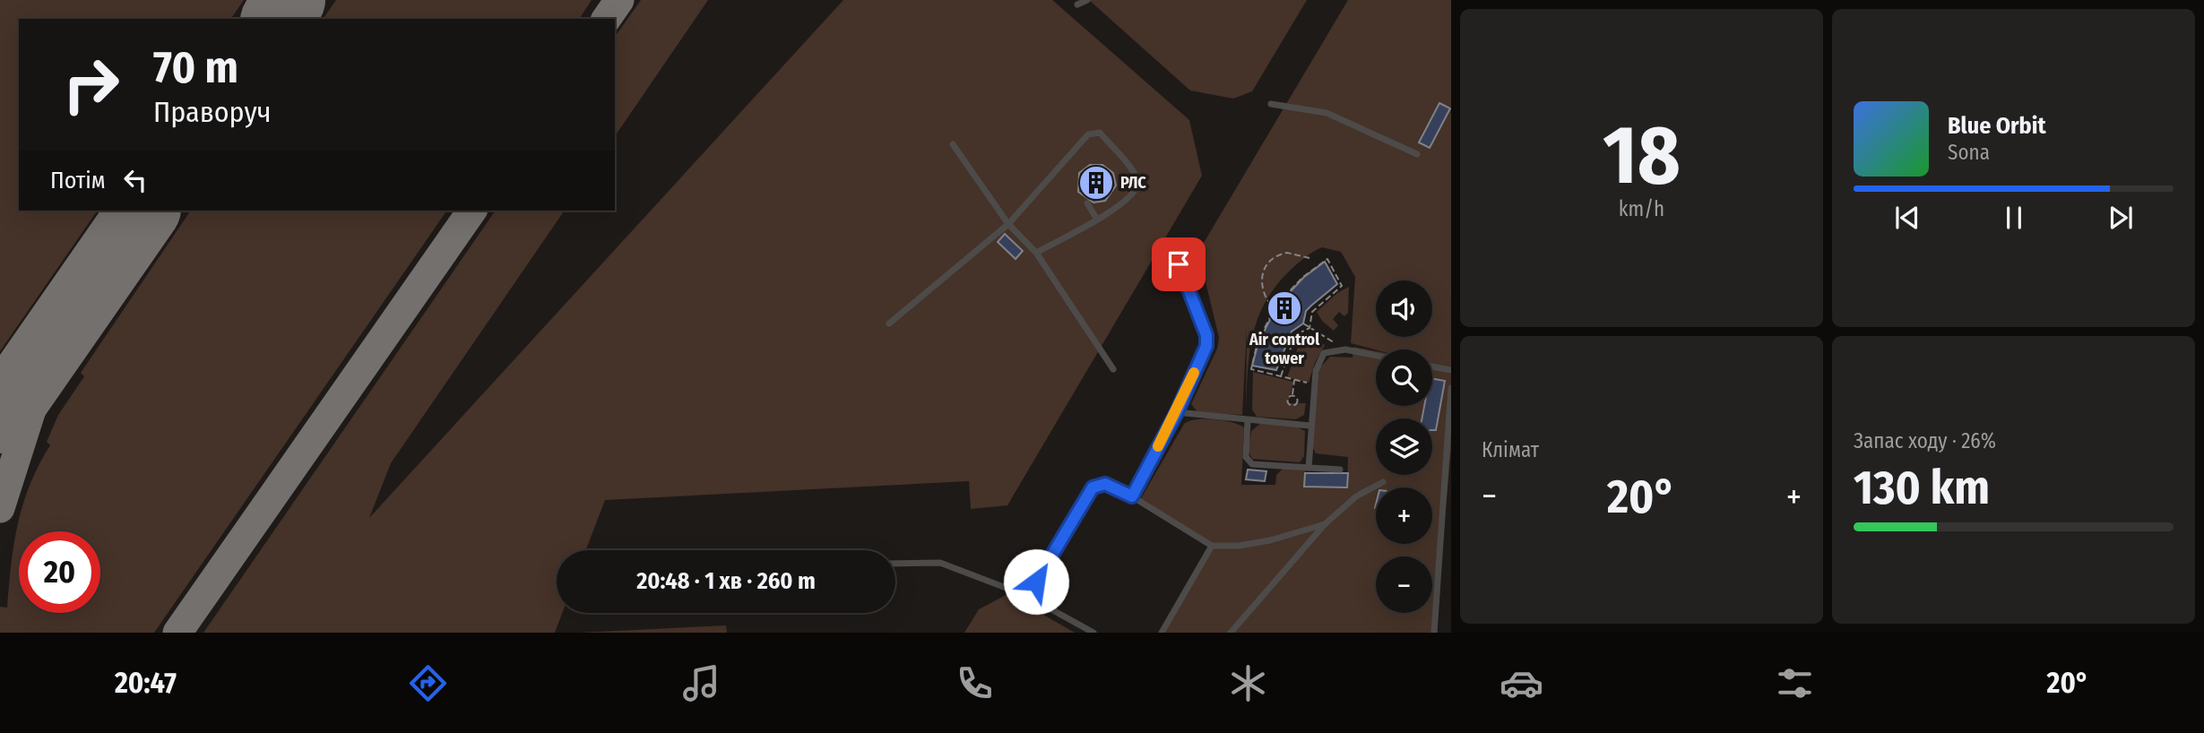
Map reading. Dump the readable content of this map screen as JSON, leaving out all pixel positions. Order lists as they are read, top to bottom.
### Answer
{
  "places": {
    "building": ["РЛС", "Air control tower"]
  },
  "page": {
    "tile": [
      ["18", "km/h"],
      "Клімат",
      ["Запас ходу · 26%", "130 km"]
    ],
    "turn": ["70 m", "Праворуч"],
    "song": ["Blue Orbit", "Sona"],
    "then": "Потім",
    "map_buttons": ["+", "−"],
    "heat": ["−", "20°", "+"],
    "limit": "20",
    "trip": "20:48 · 1 хв · 260 m",
    "tabs": ["20:47", "20°"]
  }
}
